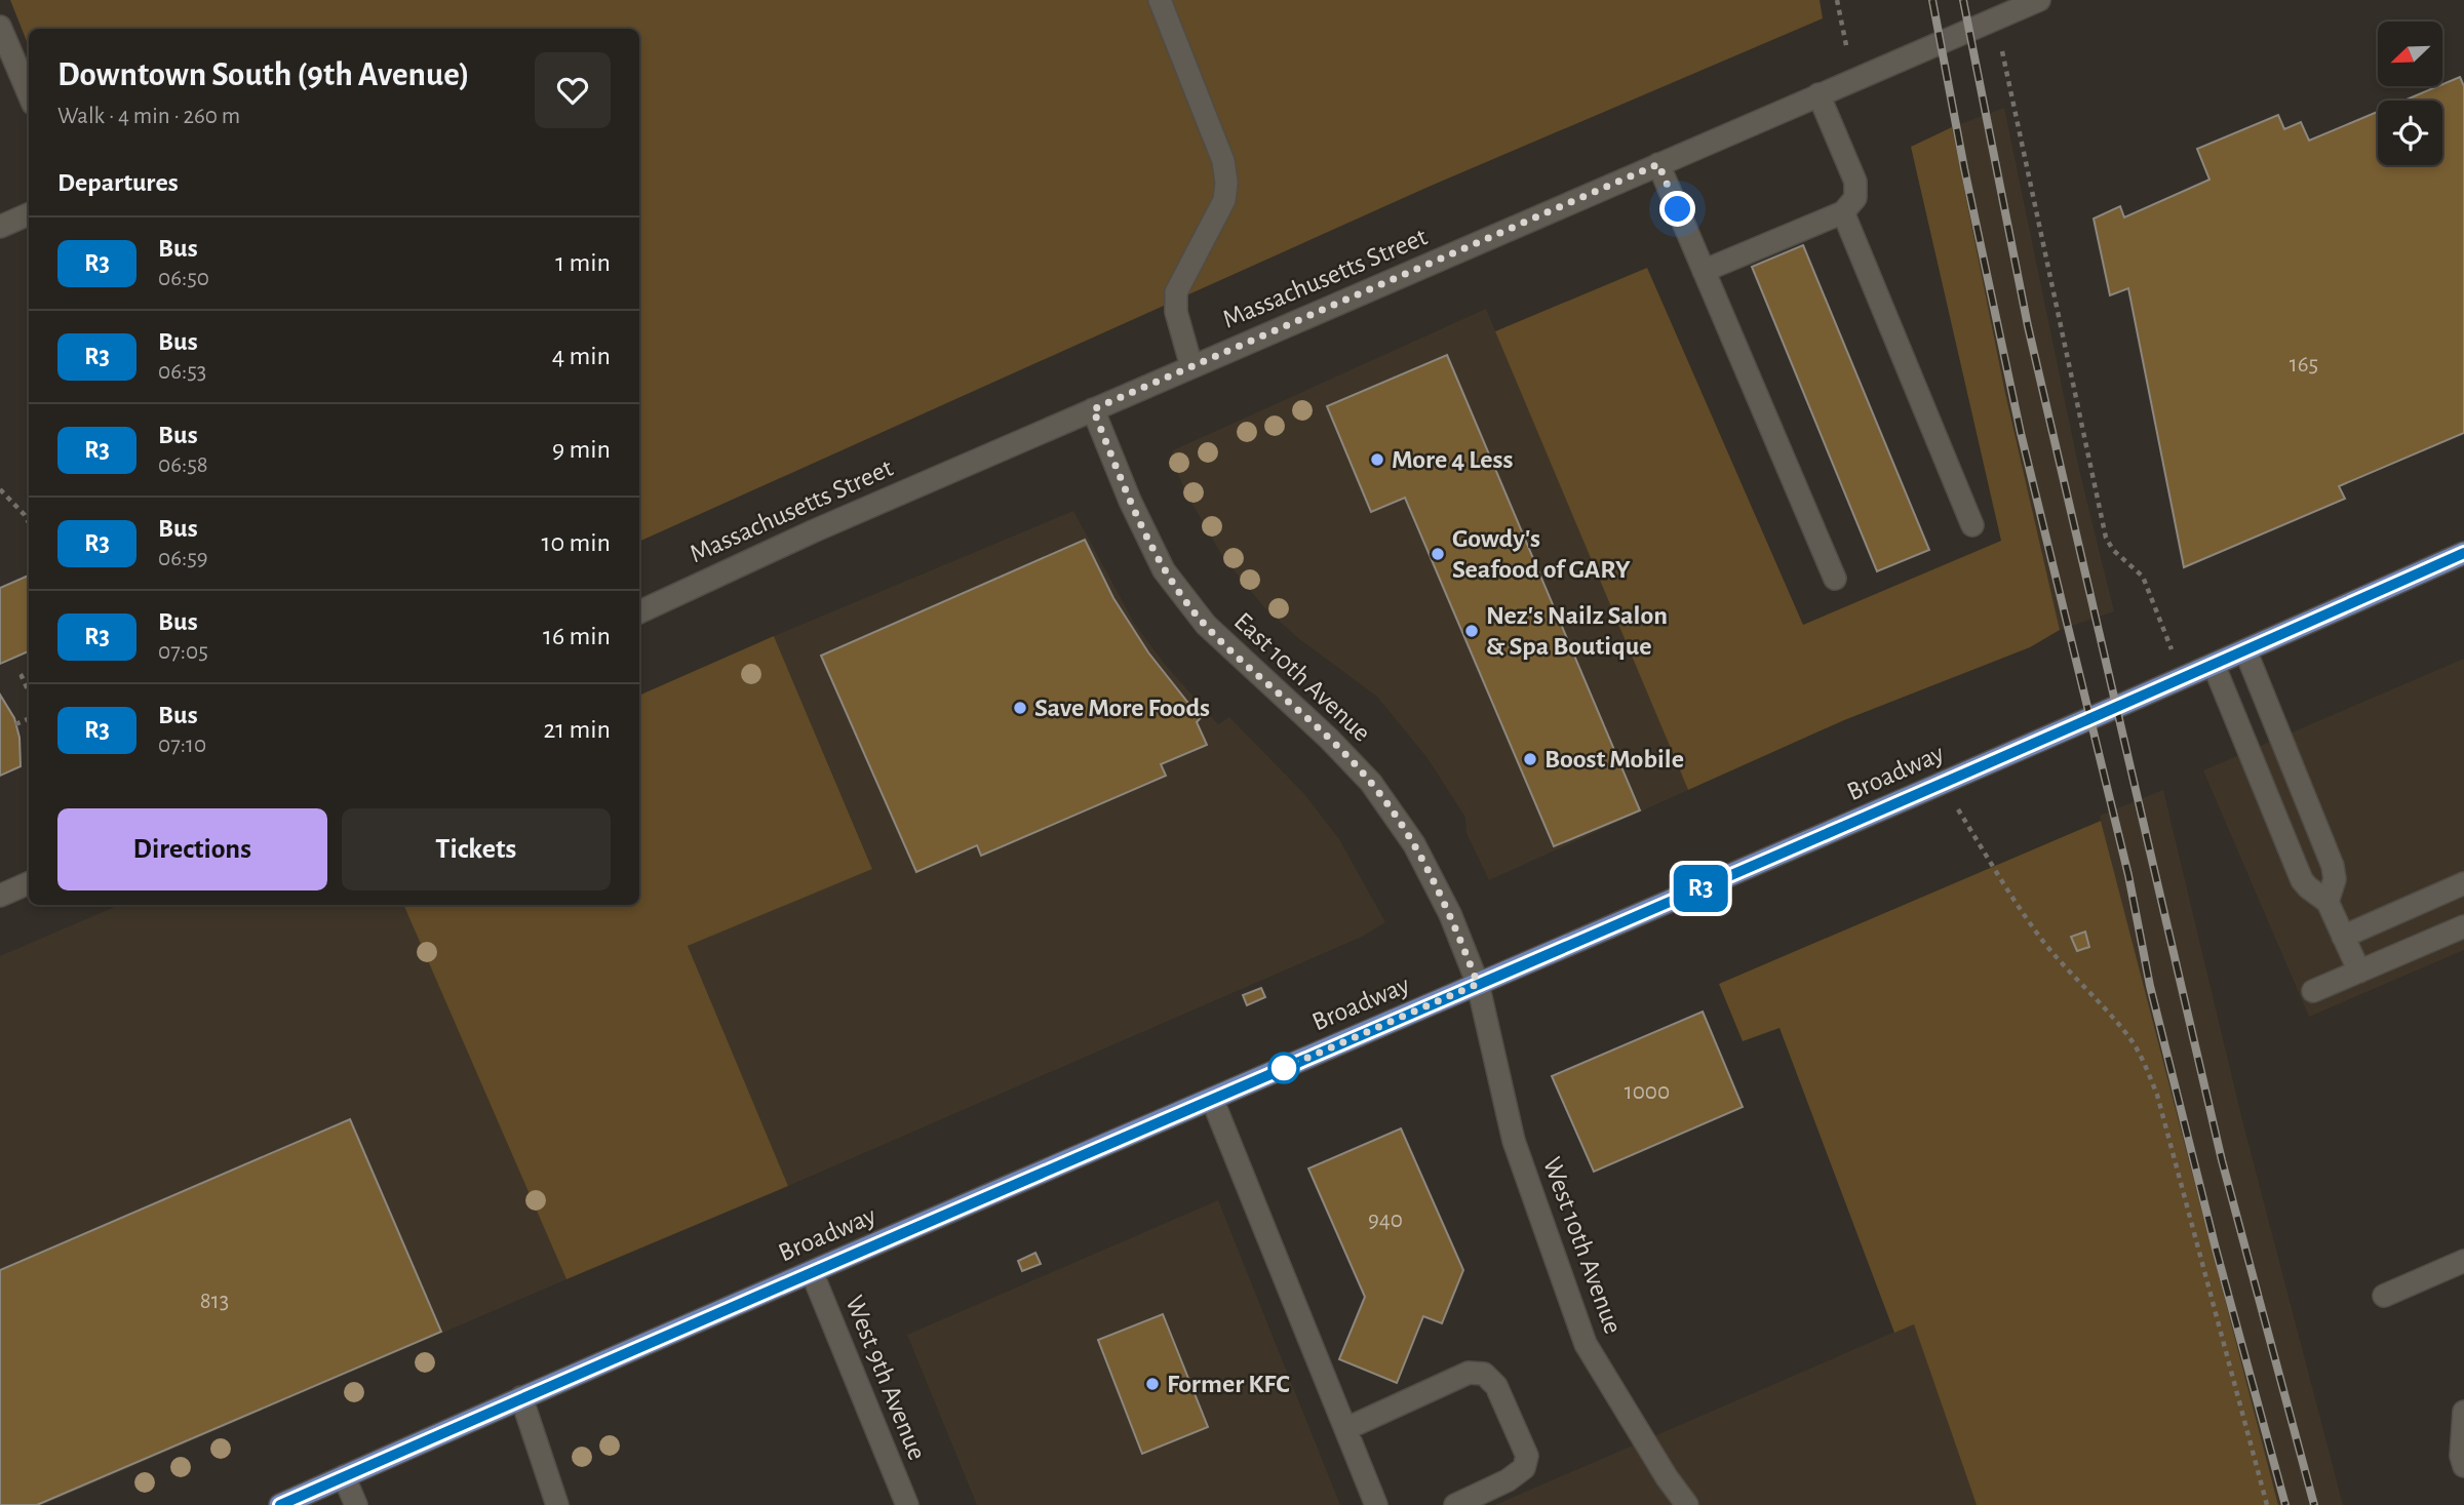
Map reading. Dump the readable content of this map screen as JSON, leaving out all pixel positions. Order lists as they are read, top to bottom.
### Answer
{
  "streets": {
    "main road": ["Broadway"],
    "street": [
      "Massachusetts Street",
      "East 10th Avenue",
      "West 10th Avenue",
      "West 9th Avenue"
    ]
  },
  "crossings": [
    ["Massachusetts Street", "East 10th Avenue"],
    ["East 10th Avenue", "Broadway"],
    ["East 10th Avenue", "West 10th Avenue"],
    ["Broadway", "West 10th Avenue"],
    ["Broadway", "West 9th Avenue"]
  ],
  "places": [
    "More 4 Less",
    "Gowdy's Seafood of GARY",
    "Nez's Nailz Salon & Spa Boutique",
    "Save More Foods",
    "Boost Mobile",
    "Former KFC"
  ],
  "lines": ["bus line R3"],
  "house_numbers": [
    "165",
    "1000",
    "940",
    "813"
  ],
  "north": "bottom left",
  "page": {
    "on_map": "R3",
    "heading": [
      ["Downtown South (9th Avenue)", "Walk · 4 min · 260 m"],
      "Departures"
    ],
    "list": [
      {
        "mark": "R3",
        "name": "Bus",
        "note": "06:50",
        "value": "1 min"
      },
      {
        "mark": "R3",
        "name": "Bus",
        "note": "06:53",
        "value": "4 min"
      },
      {
        "mark": "R3",
        "name": "Bus",
        "note": "06:58",
        "value": "9 min"
      },
      {
        "mark": "R3",
        "name": "Bus",
        "note": "06:59",
        "value": "10 min"
      },
      {
        "mark": "R3",
        "name": "Bus",
        "note": "07:05",
        "value": "16 min"
      },
      {
        "mark": "R3",
        "name": "Bus",
        "note": "07:10",
        "value": "21 min"
      }
    ],
    "buttons": ["Directions", "Tickets"]
  }
}
